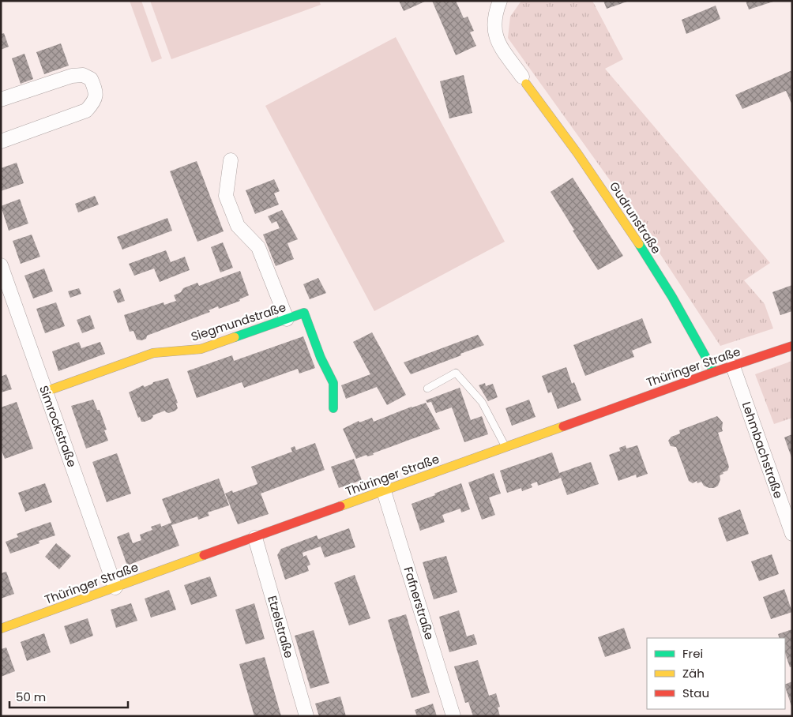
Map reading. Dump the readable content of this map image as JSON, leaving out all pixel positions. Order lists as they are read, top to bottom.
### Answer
{
  "streets": {
    "street": [
      "Gudrunstraße",
      "Siegmundstraße",
      "Thüringer Straße",
      "Simrockstraße",
      "Lehmbachstraße",
      "Fafnerstraße",
      "Etzelstraße"
    ]
  },
  "crossings": [
    ["Gudrunstraße", "Thüringer Straße"],
    ["Siegmundstraße", "Simrockstraße"],
    ["Thüringer Straße", "Simrockstraße"],
    ["Thüringer Straße", "Lehmbachstraße"],
    ["Thüringer Straße", "Fafnerstraße"],
    ["Thüringer Straße", "Etzelstraße"]
  ],
  "legend": ["Frei", "Zäh", "Stau"],
  "scale_bar": "50 m"
}
